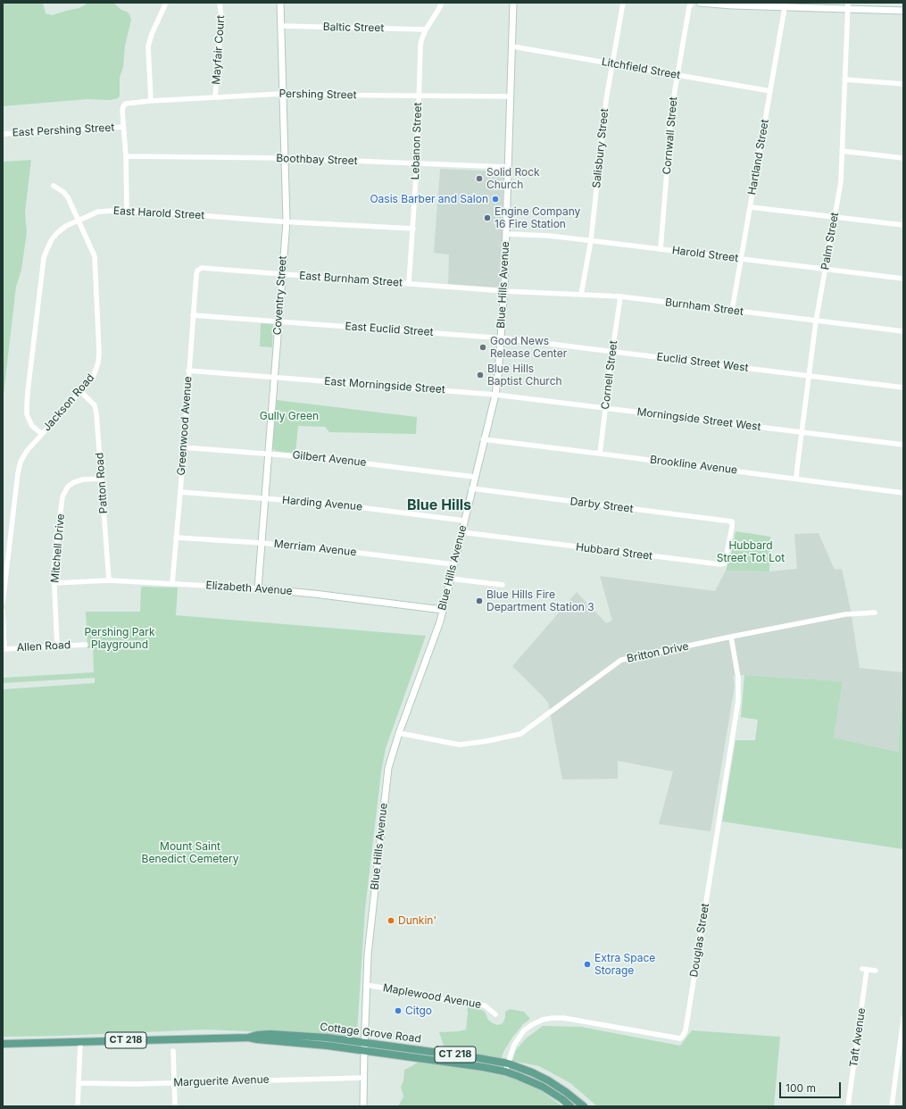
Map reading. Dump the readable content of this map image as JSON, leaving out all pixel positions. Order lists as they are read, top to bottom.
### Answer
{
  "streets": {
    "main road": [
      "Blue Hills Avenue",
      "Coventry Street",
      "Elizabeth Avenue",
      "Cottage Grove Road",
      "CT 218"
    ],
    "street": [
      "Baltic Street",
      "Mayfair Court",
      "Litchfield Street",
      "Pershing Street",
      "East Pershing Street",
      "Cornwall Street",
      "Lebanon Street",
      "Salisbury Street",
      "Hartland Street",
      "Boothbay Street",
      "East Harold Street",
      "Palm Street",
      "Harold Street",
      "East Burnham Street",
      "Burnham Street",
      "East Euclid Street",
      "Euclid Street West",
      "Cornell Street",
      "East Morningside Street",
      "Jackson Road",
      "Morningside Street West",
      "Greenwood Avenue",
      "Gilbert Avenue",
      "Brookline Avenue",
      "Patton Road",
      "Harding Avenue",
      "Darby Street",
      "Mitchell Drive",
      "Merriam Avenue",
      "Hubbard Street",
      "Allen Road",
      "Britton Drive",
      "Douglas Street",
      "Maplewood Avenue",
      "Taft Avenue",
      "Marguerite Avenue"
    ]
  },
  "crossings": [
    ["Baltic Street", "Lebanon Street"],
    ["Baltic Street", "Coventry Street"],
    ["Mayfair Court", "Pershing Street"],
    ["Litchfield Street", "Cornwall Street"],
    ["Litchfield Street", "Salisbury Street"],
    ["Litchfield Street", "Hartland Street"],
    ["Litchfield Street", "Blue Hills Avenue"],
    ["Pershing Street", "East Pershing Street"],
    ["Pershing Street", "Lebanon Street"],
    ["Pershing Street", "Blue Hills Avenue"],
    ["Pershing Street", "Coventry Street"],
    ["Cornwall Street", "Harold Street"],
    ["Lebanon Street", "Boothbay Street"],
    ["Lebanon Street", "East Harold Street"],
    ["Lebanon Street", "East Burnham Street"],
    ["Salisbury Street", "Harold Street"],
    ["Salisbury Street", "Burnham Street"],
    ["Hartland Street", "Harold Street"],
    ["Hartland Street", "Burnham Street"],
    ["Boothbay Street", "Blue Hills Avenue"],
    ["Boothbay Street", "Coventry Street"],
    ["East Harold Street", "Coventry Street"],
    ["East Harold Street", "Jackson Road"],
    ["Palm Street", "Harold Street"],
    ["Palm Street", "Burnham Street"],
    ["Palm Street", "Euclid Street West"],
    ["Palm Street", "Morningside Street West"],
    ["Palm Street", "Brookline Avenue"],
    ["Harold Street", "Blue Hills Avenue"],
    ["East Burnham Street", "Blue Hills Avenue"],
    ["East Burnham Street", "Coventry Street"],
    ["East Burnham Street", "Burnham Street"],
    ["East Burnham Street", "Greenwood Avenue"],
    ["Blue Hills Avenue", "Burnham Street"],
    ["Blue Hills Avenue", "East Euclid Street"],
    ["Blue Hills Avenue", "Euclid Street West"],
    ["Blue Hills Avenue", "East Morningside Street"],
    ["Blue Hills Avenue", "Morningside Street West"],
    ["Blue Hills Avenue", "Gilbert Avenue"],
    ["Blue Hills Avenue", "Brookline Avenue"],
    ["Blue Hills Avenue", "Harding Avenue"],
    ["Blue Hills Avenue", "Darby Street"],
    ["Blue Hills Avenue", "Merriam Avenue"],
    ["Blue Hills Avenue", "Hubbard Street"],
    ["Blue Hills Avenue", "Elizabeth Avenue"],
    ["Blue Hills Avenue", "Britton Drive"],
    ["Blue Hills Avenue", "Maplewood Avenue"],
    ["Blue Hills Avenue", "Cottage Grove Road"],
    ["Blue Hills Avenue", "Marguerite Avenue"],
    ["Coventry Street", "East Euclid Street"],
    ["Coventry Street", "East Morningside Street"],
    ["Coventry Street", "Gilbert Avenue"],
    ["Coventry Street", "Harding Avenue"],
    ["Coventry Street", "Merriam Avenue"],
    ["Coventry Street", "Elizabeth Avenue"],
    ["Burnham Street", "Cornell Street"],
    ["East Euclid Street", "Euclid Street West"],
    ["East Euclid Street", "Greenwood Avenue"],
    ["Euclid Street West", "Cornell Street"],
    ["Cornell Street", "Morningside Street West"],
    ["Cornell Street", "Brookline Avenue"],
    ["East Morningside Street", "Morningside Street West"],
    ["East Morningside Street", "Greenwood Avenue"],
    ["Jackson Road", "Patton Road"],
    ["Greenwood Avenue", "Gilbert Avenue"],
    ["Greenwood Avenue", "Harding Avenue"],
    ["Greenwood Avenue", "Merriam Avenue"],
    ["Greenwood Avenue", "Elizabeth Avenue"],
    ["Patton Road", "Mitchell Drive"],
    ["Patton Road", "Elizabeth Avenue"],
    ["Darby Street", "Hubbard Street"],
    ["Mitchell Drive", "Elizabeth Avenue"],
    ["Mitchell Drive", "Allen Road"],
    ["Britton Drive", "Douglas Street"],
    ["Douglas Street", "Cottage Grove Road"]
  ],
  "districts": ["Blue Hills"],
  "parks": [
    "Gully Green",
    "Hubbard Street Tot Lot",
    "Pershing Park Playground",
    "Mount Saint Benedict Cemetery"
  ],
  "places": [
    "Solid Rock Church",
    "Oasis Barber and Salon",
    "Engine Company 16 Fire Station",
    "Good News Release Center",
    "Blue Hills Baptist Church",
    "Blue Hills Fire Department Station 3",
    "Dunkin'",
    "Extra Space Storage",
    "Citgo"
  ],
  "scale_bar": "100 m"
}
